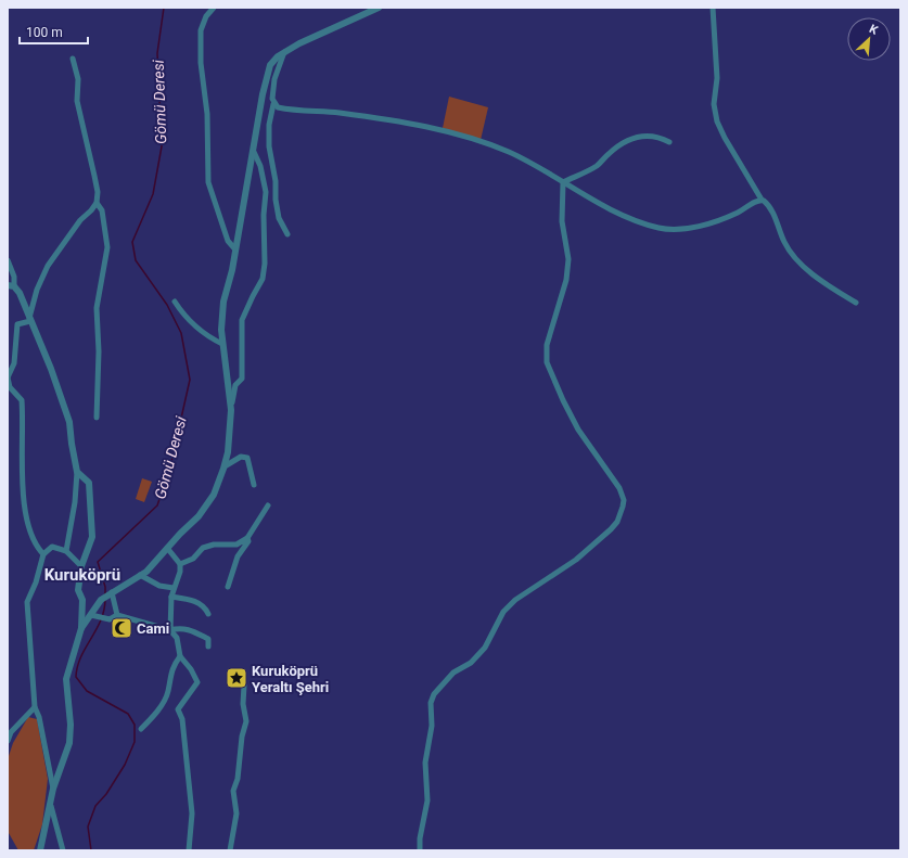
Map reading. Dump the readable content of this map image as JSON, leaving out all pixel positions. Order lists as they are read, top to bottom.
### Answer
{
  "districts": ["Kuruköprü"],
  "water": ["Gömü Deresi"],
  "places": {
    "mosque": ["Cami"],
    "place": ["Kuruköprü Yeraltı Şehri"]
  },
  "scale_bar": "100 m",
  "north": "top right"
}
